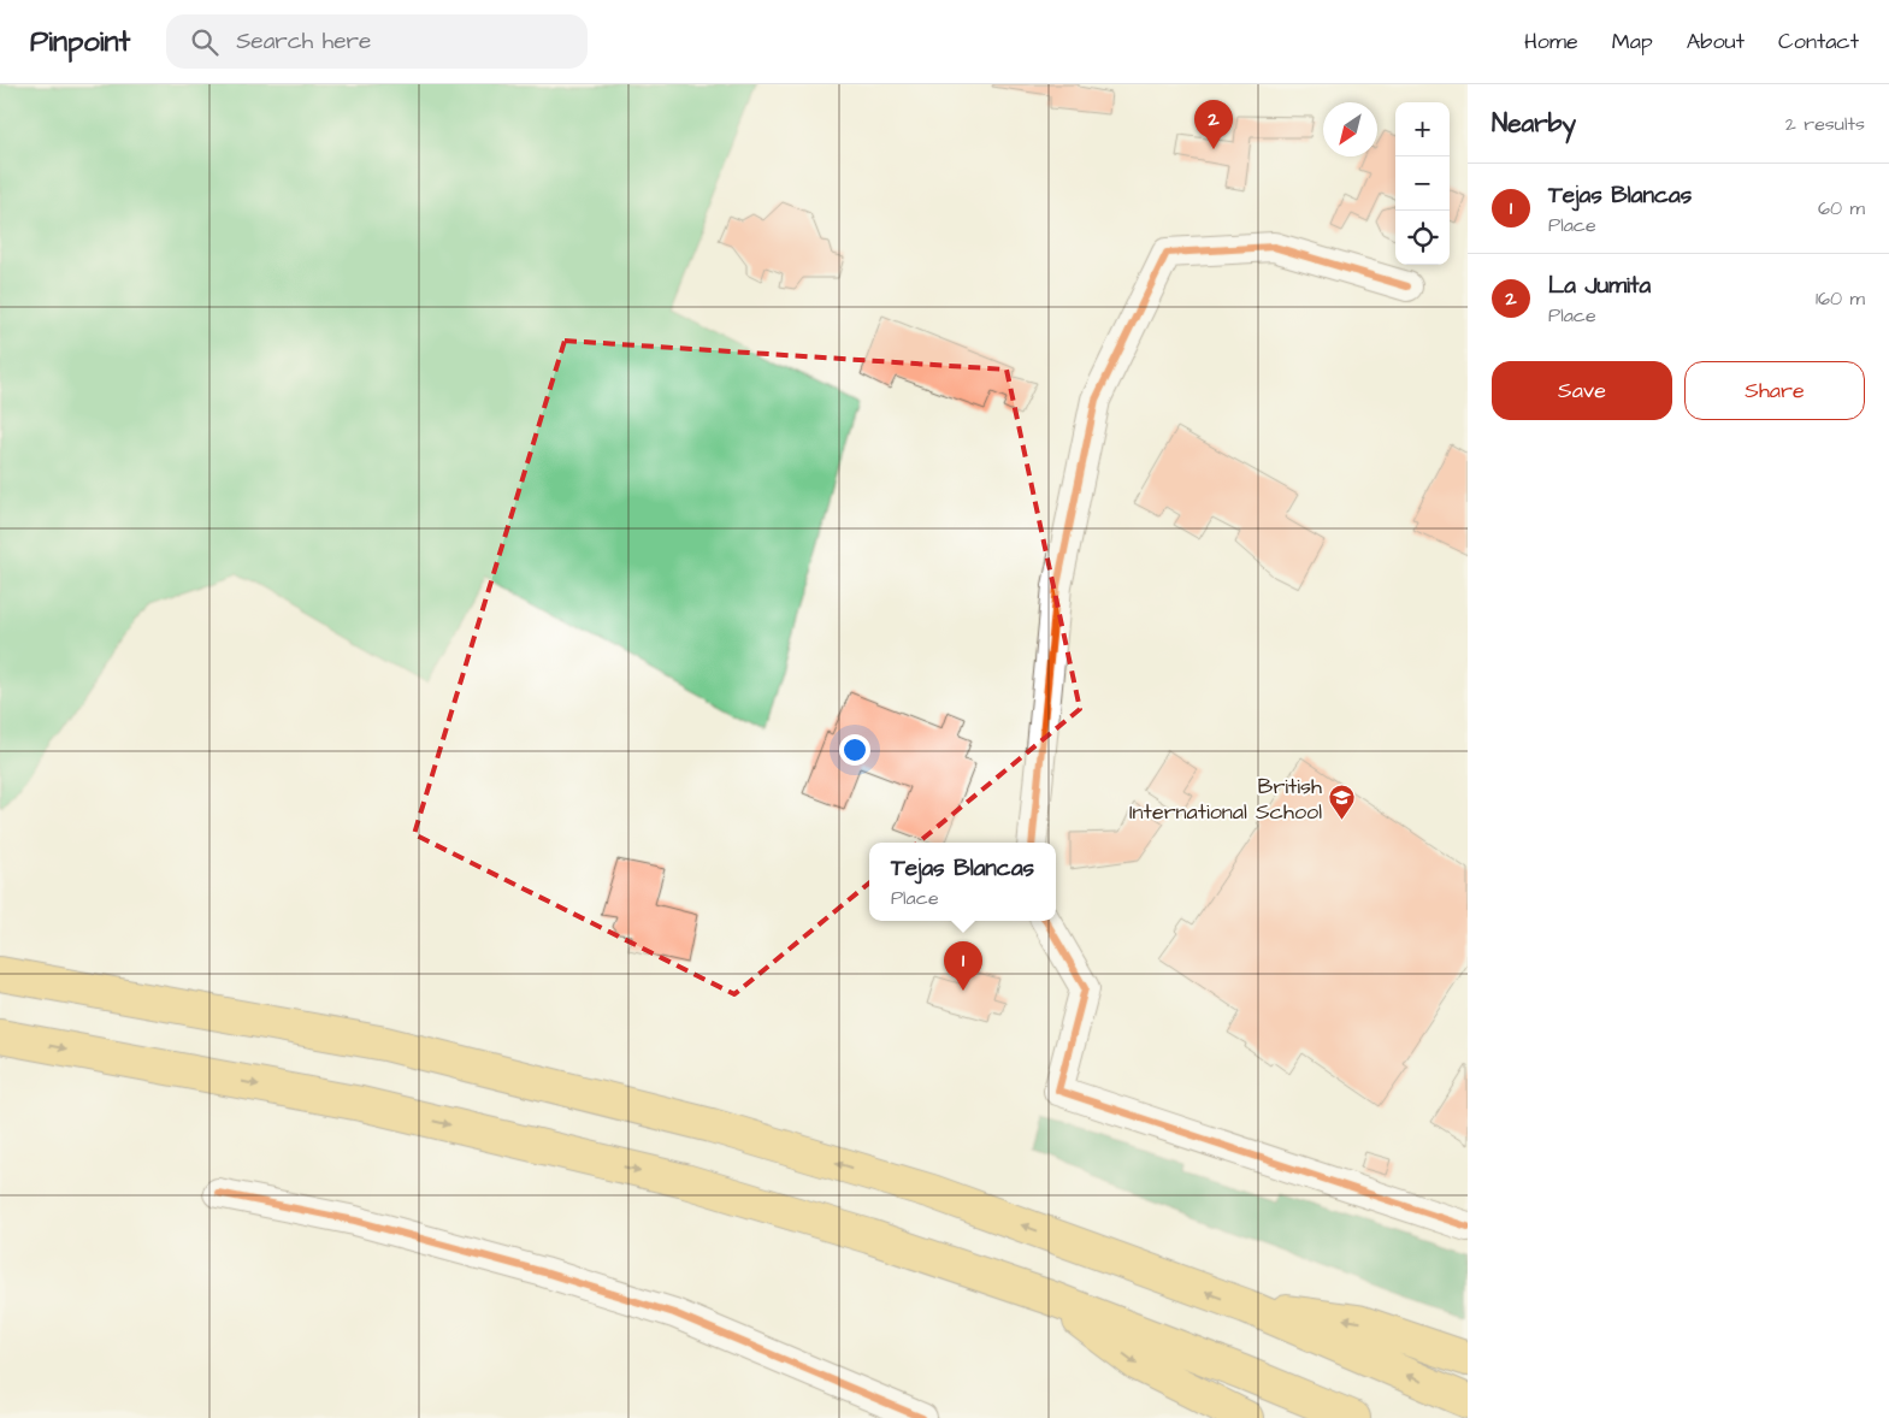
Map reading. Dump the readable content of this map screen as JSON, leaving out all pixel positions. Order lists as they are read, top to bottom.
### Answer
{
  "places": {
    "school or university": ["British International School"]
  },
  "north": "bottom left",
  "page": {
    "header": "Pinpoint",
    "search": "Search here",
    "nav": [
      "Home",
      "Map",
      "About",
      "Contact"
    ],
    "heading": ["Nearby", "2 results"],
    "pins": ["2", "1"],
    "map_buttons": ["+", "−"],
    "list": [
      {
        "mark": "1",
        "name": "Tejas Blancas",
        "note": "Place",
        "value": "60 m"
      },
      {
        "mark": "2",
        "name": "La Jumita",
        "note": "Place",
        "value": "160 m"
      }
    ],
    "buttons": ["Save", "Share"],
    "popup": ["Tejas Blancas", "Place"]
  }
}
